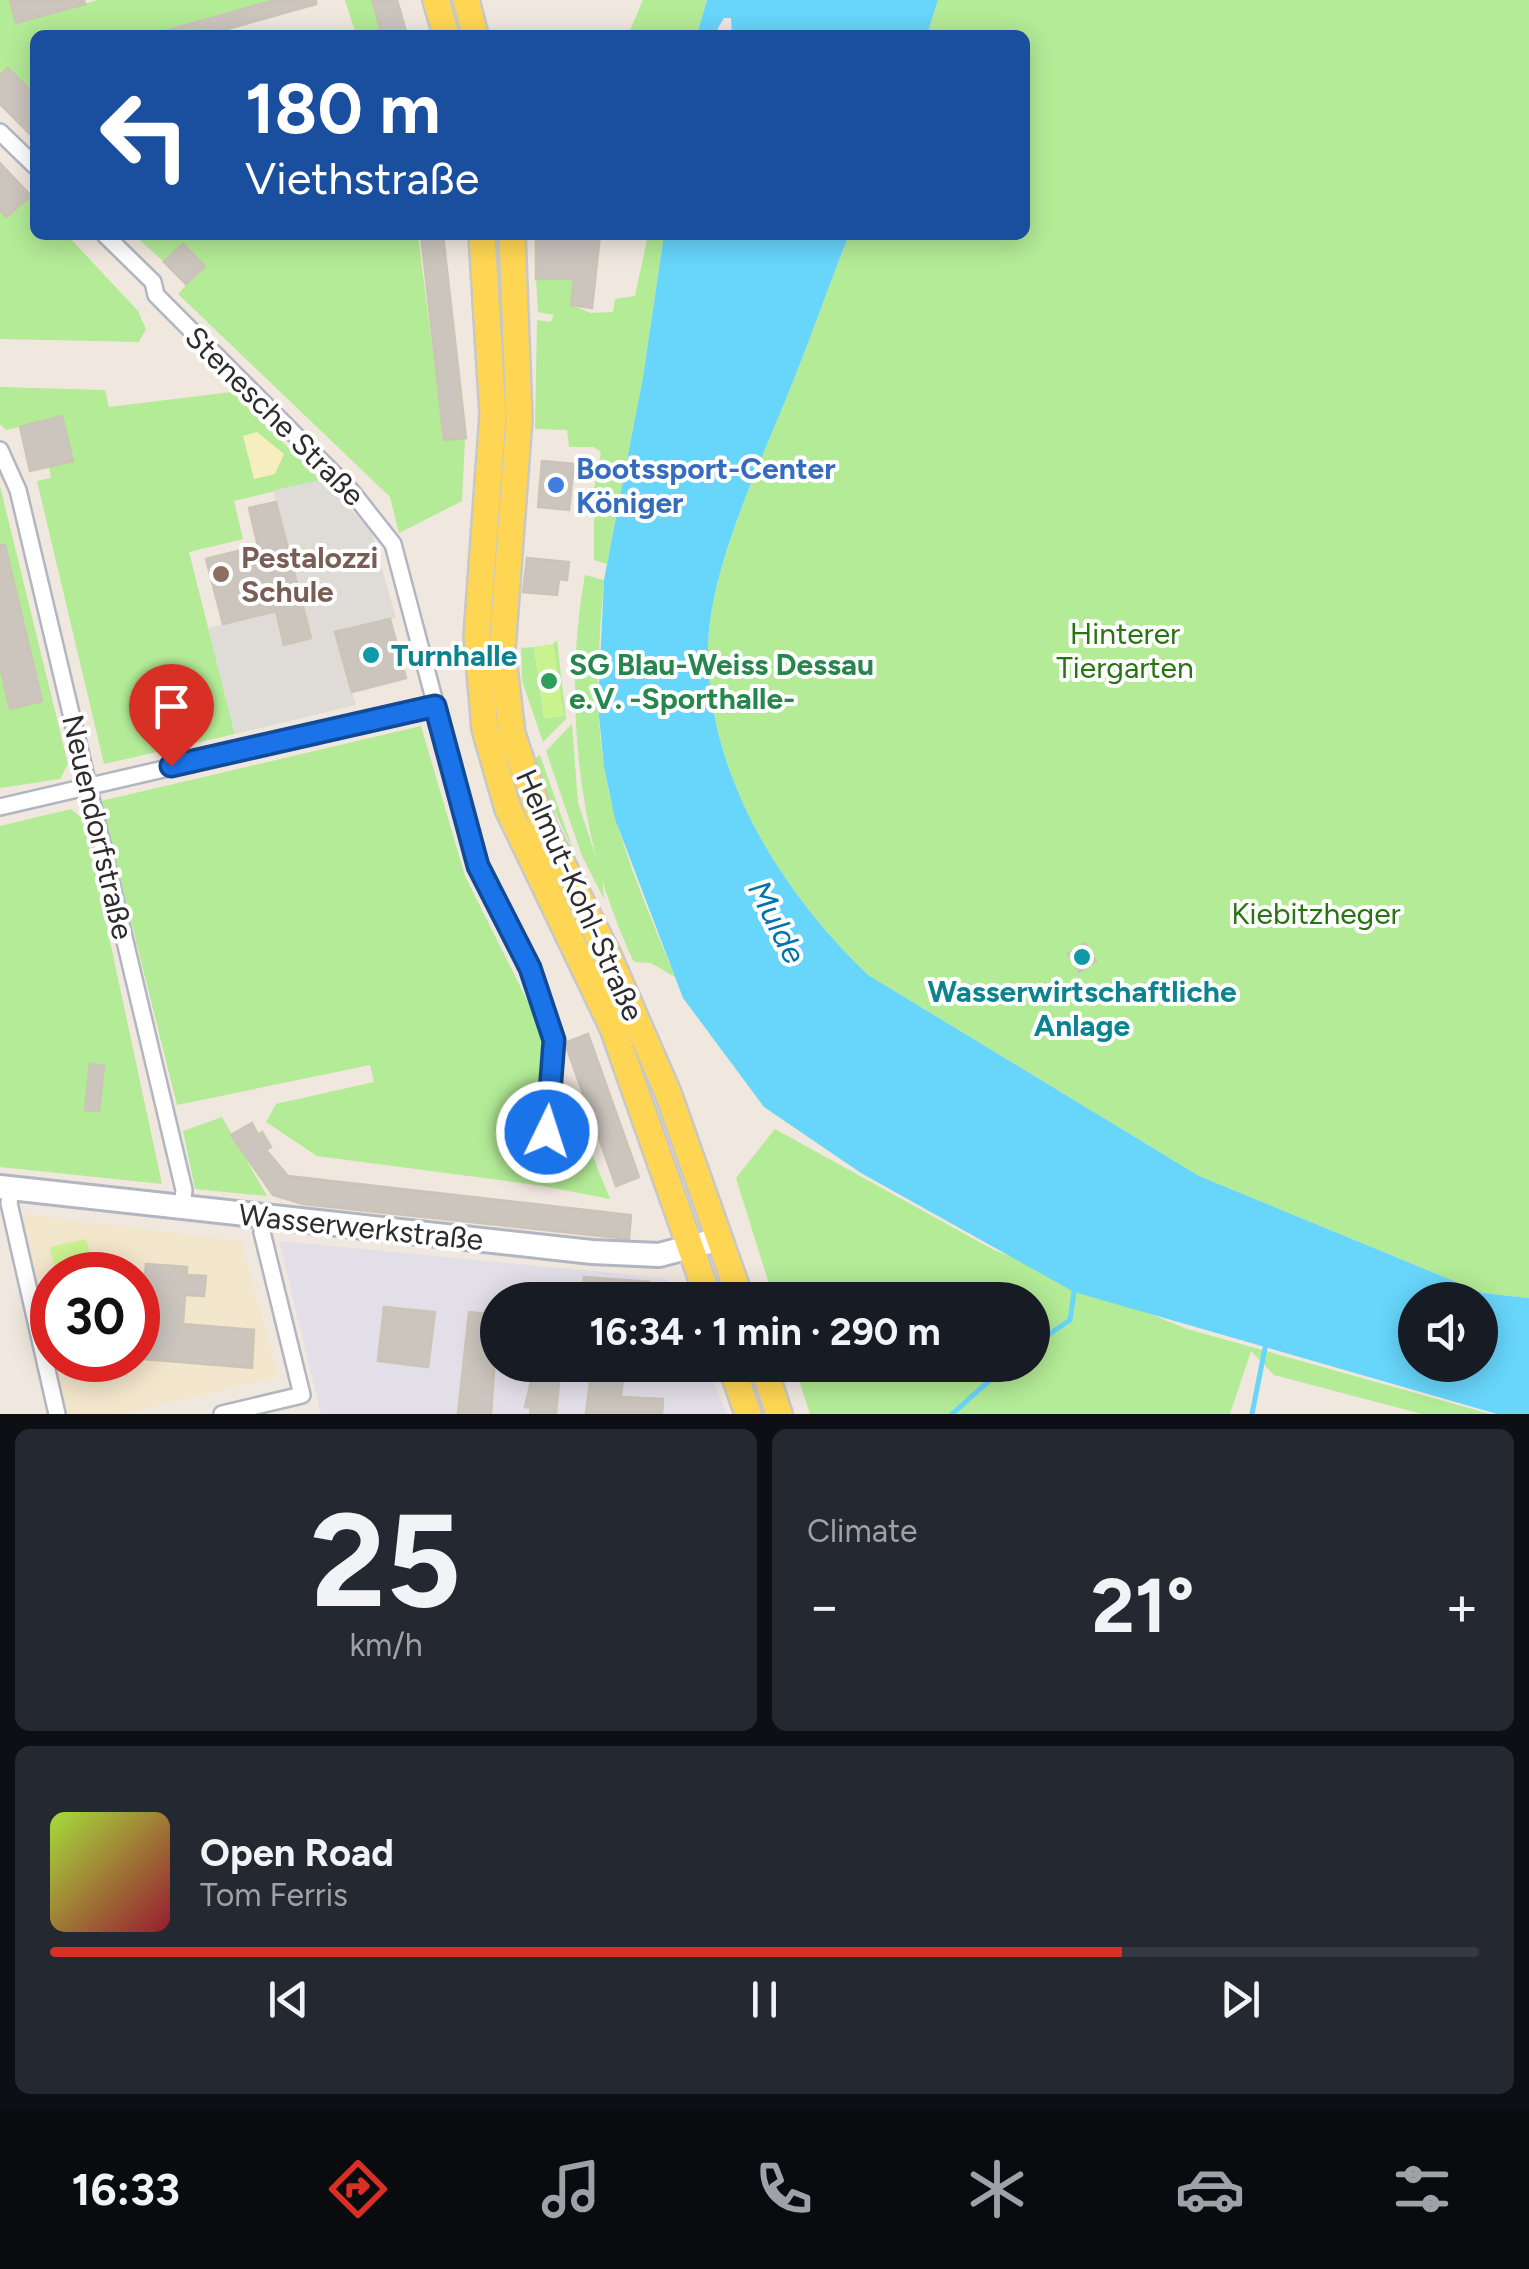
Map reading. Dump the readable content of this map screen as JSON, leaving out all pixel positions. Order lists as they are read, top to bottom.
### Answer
{
  "streets": {
    "main road": ["Helmut-Kohl-Straße"],
    "street": ["Stenesche Straße", "Neuendorfstraße", "Wasserwerkstraße"]
  },
  "crossings": [
    ["Neuendorfstraße", "Wasserwerkstraße"],
    ["Helmut-Kohl-Straße", "Wasserwerkstraße"]
  ],
  "water": ["Mulde"],
  "parks": ["Hinterer Tiergarten", "Kiebitzheger"],
  "places": [
    "Bootssport-Center Königer",
    "Pestalozzi Schule",
    "Turnhalle",
    "SG Blau-Weiss Dessau e.V. -Sporthalle-",
    "Wasserwirtschaftliche Anlage"
  ],
  "page": {
    "turn": ["180 m", "Viethstraße"],
    "limit": "30",
    "trip": "16:34 · 1 min · 290 m",
    "tile": [
      ["25", "km/h"],
      "Climate"
    ],
    "heat": ["−", "21°", "+"],
    "song": ["Open Road", "Tom Ferris"],
    "tabs": "16:33"
  }
}
